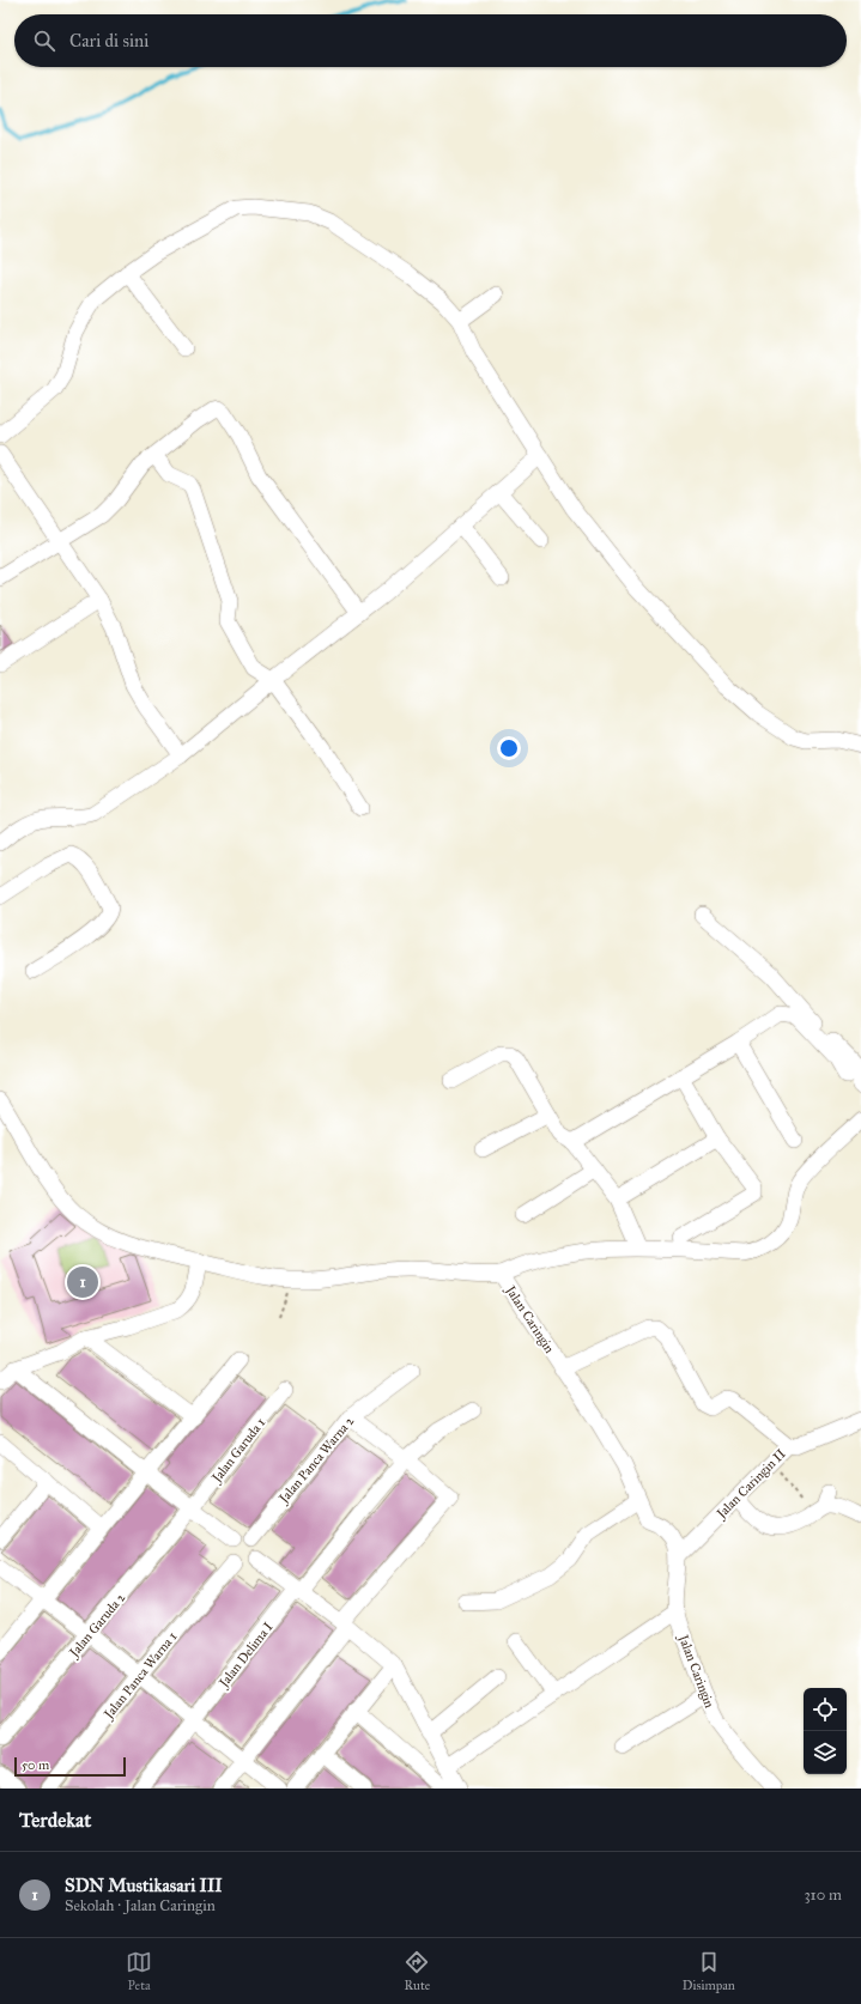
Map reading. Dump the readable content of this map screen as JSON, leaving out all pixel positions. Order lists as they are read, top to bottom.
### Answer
{
  "streets": {
    "street": [
      "Jalan Caringin",
      "Jalan Garuda 1",
      "Jalan Panca Warna 2",
      "Jalan Caringin II",
      "Jalan Garuda 2",
      "Jalan Delima I",
      "Jalan Panca Warna 1"
    ]
  },
  "crossings": [
    ["Jalan Caringin", "Jalan Caringin II"],
    ["Jalan Garuda 1", "Jalan Garuda 2"],
    ["Jalan Panca Warna 2", "Jalan Panca Warna 1"]
  ],
  "scale_bar": "50 m",
  "page": {
    "search": "Cari di sini",
    "pins": "1",
    "scale": "50 m",
    "heading": "Terdekat",
    "list": [
      {
        "mark": "1",
        "name": "SDN Mustikasari III",
        "note": "Sekolah · Jalan Caringin",
        "value": "310 m"
      }
    ],
    "nav": ["Peta", "Rute", "Disimpan"]
  }
}
